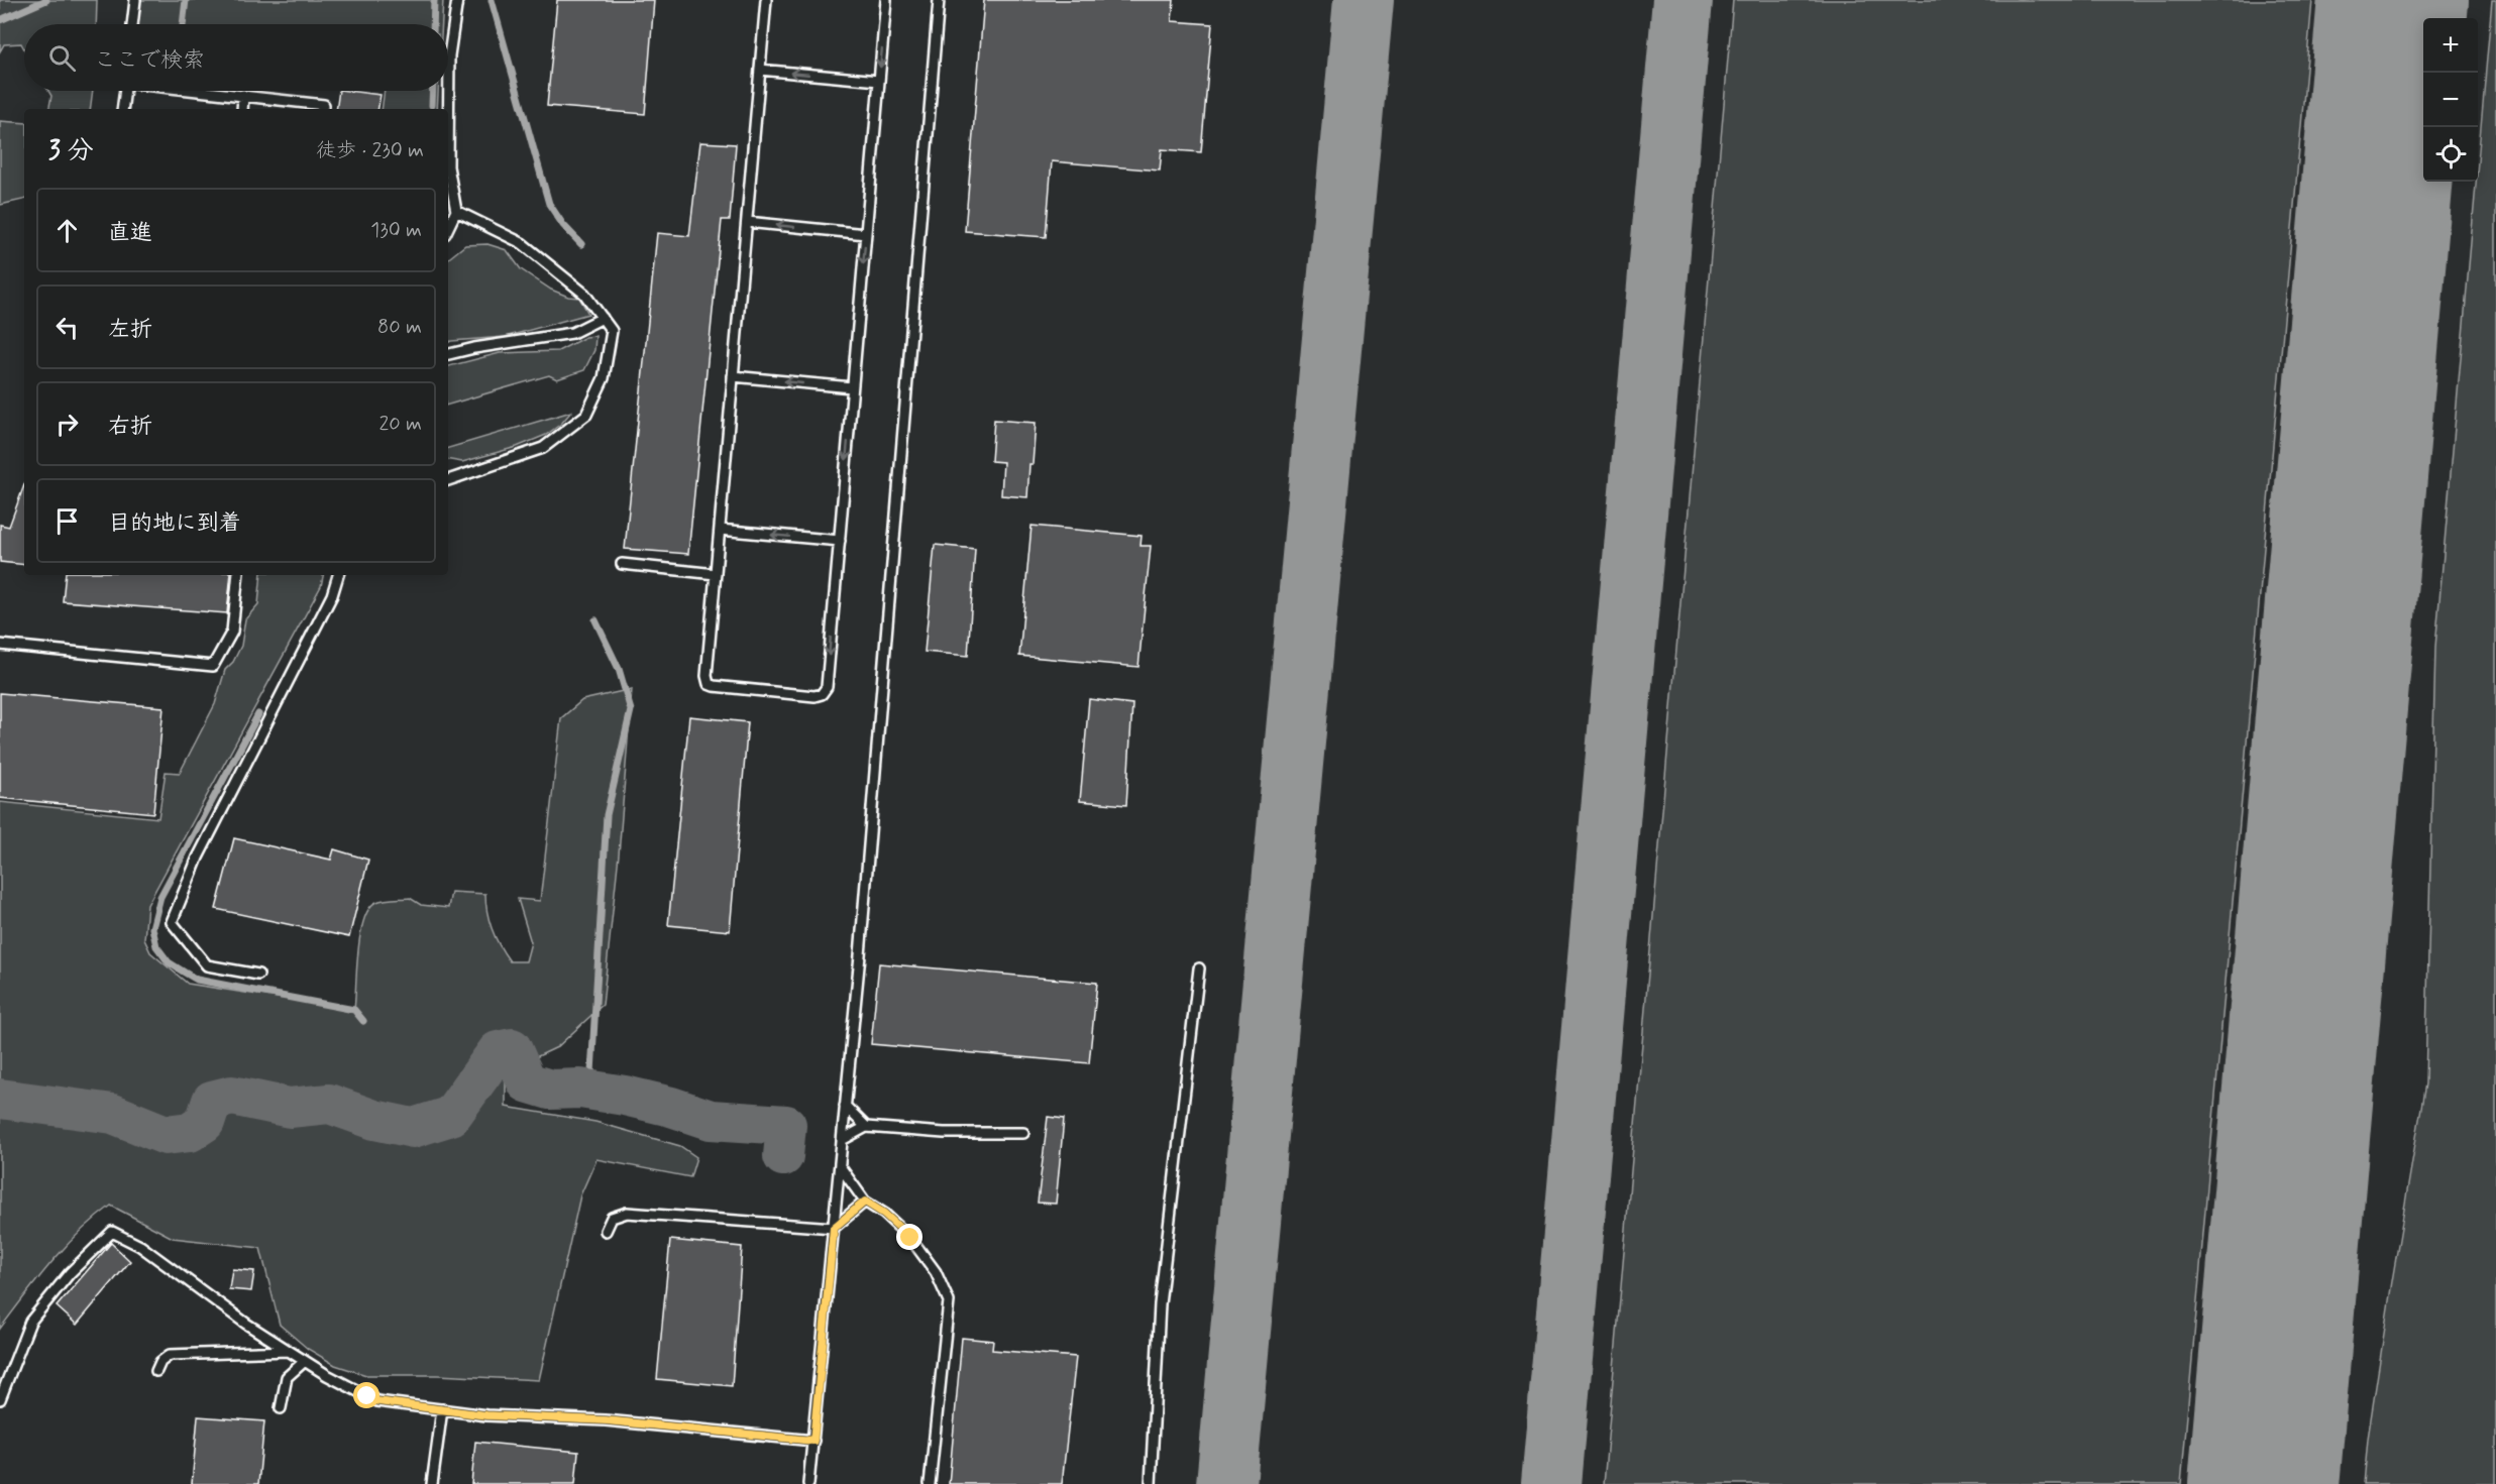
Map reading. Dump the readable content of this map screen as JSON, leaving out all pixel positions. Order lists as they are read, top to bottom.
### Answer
{
  "page": {
    "map_buttons": ["+", "−"],
    "search": "ここで検索",
    "heading": ["3 分", "徒歩 · 230 m"],
    "list": [
      ["直進", "130 m"],
      ["左折", "80 m"],
      ["右折", "20 m"],
      "目的地に到着"
    ]
  }
}
